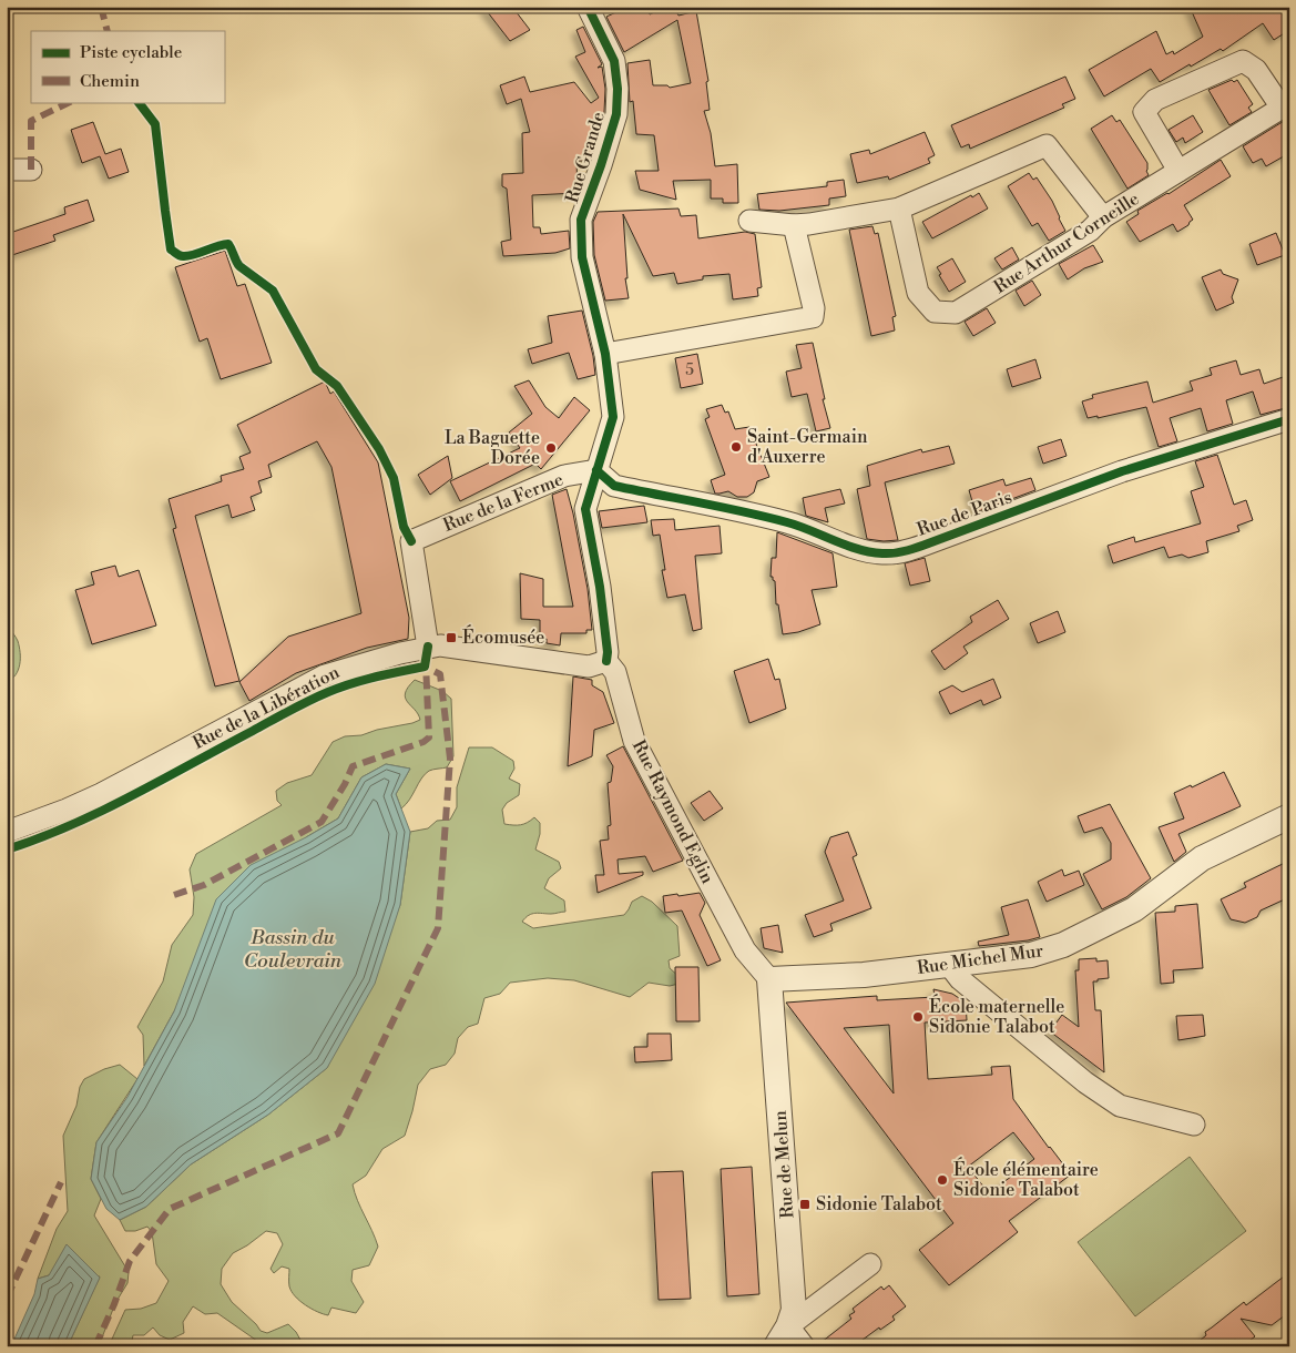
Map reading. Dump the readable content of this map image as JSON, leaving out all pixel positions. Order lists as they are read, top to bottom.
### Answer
{
  "streets": {
    "street": [
      "Rue Grande",
      "Rue Arthur Corneille",
      "Rue de la Ferme",
      "Rue de Paris",
      "Rue de la Libération",
      "Rue Raymond Eglin",
      "Rue Michel Mur",
      "Rue de Melun"
    ]
  },
  "crossings": [
    ["Rue Grande", "Rue de la Ferme"],
    ["Rue Grande", "Rue de Paris"],
    ["Rue Grande", "Rue Raymond Eglin"],
    ["Rue de la Ferme", "Rue de Paris"],
    ["Rue de la Ferme", "Rue de la Libération"],
    ["Rue de la Ferme", "Rue Raymond Eglin"],
    ["Rue de Paris", "Rue Raymond Eglin"],
    ["Rue de la Libération", "Rue Raymond Eglin"],
    ["Rue Raymond Eglin", "Rue Michel Mur"],
    ["Rue Raymond Eglin", "Rue de Melun"],
    ["Rue Michel Mur", "Rue de Melun"]
  ],
  "water": ["Bassin du Coulevrain"],
  "places": {
    "other": [
      "Saint-Germain d'Auxerre",
      "La Baguette Dorée",
      "École maternelle Sidonie Talabot",
      "École élémentaire Sidonie Talabot"
    ],
    "transit": ["Écomusée", "Sidonie Talabot"]
  },
  "house_numbers": ["5"],
  "legend": ["Piste cyclable", "Chemin"]
}
